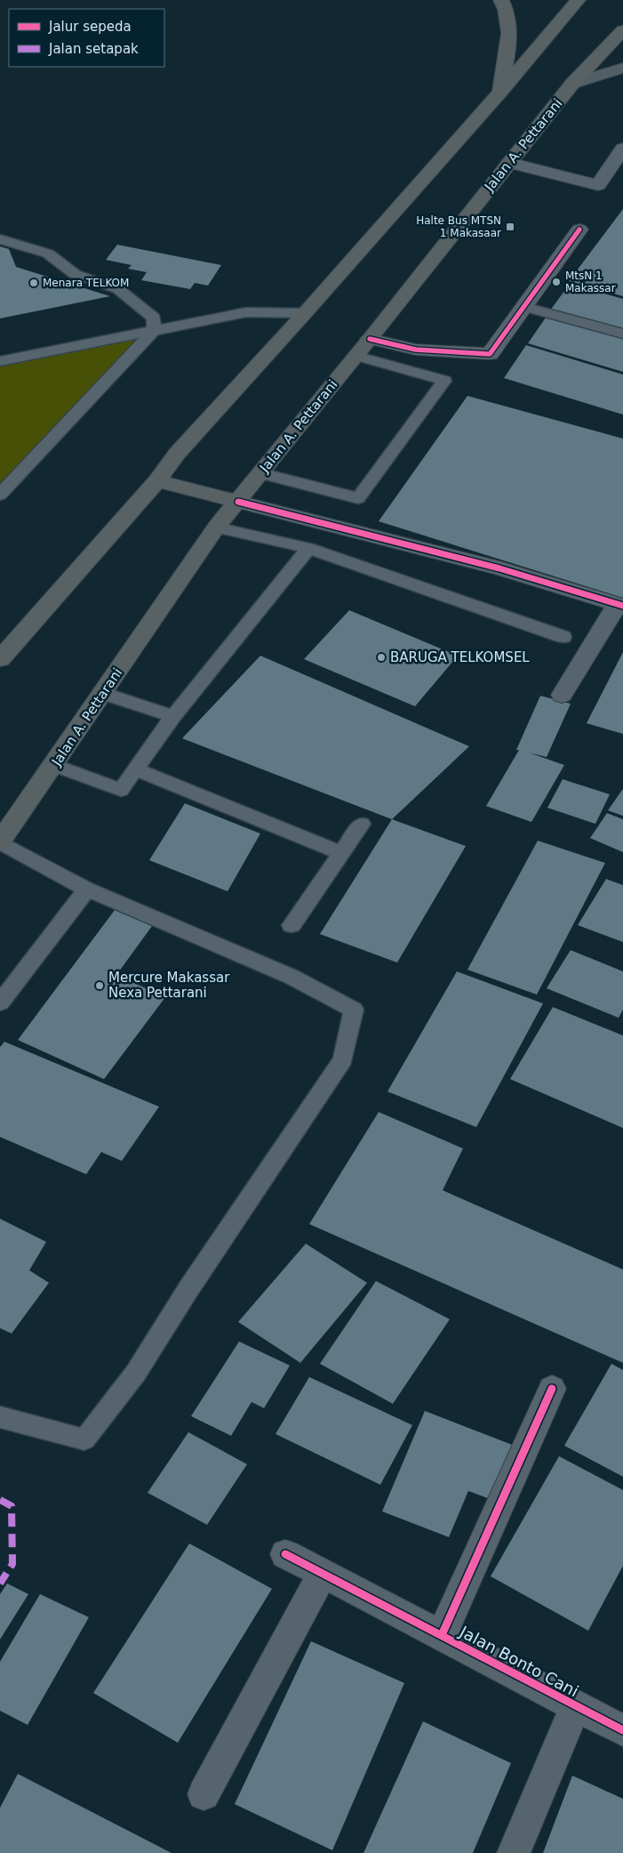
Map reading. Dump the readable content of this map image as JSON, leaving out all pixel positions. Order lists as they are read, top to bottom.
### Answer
{
  "streets": {
    "highway": ["Jalan A. Pettarani"],
    "street": ["Jalan Bonto Cani"]
  },
  "places": {
    "transit": ["Halte Bus MTSN 1 Makasaar"],
    "other": [
      "MtsN 1 Makassar",
      "Menara TELKOM",
      "BARUGA TELKOMSEL",
      "Mercure Makassar Nexa Pettarani"
    ]
  },
  "legend": ["Jalur sepeda", "Jalan setapak"]
}
